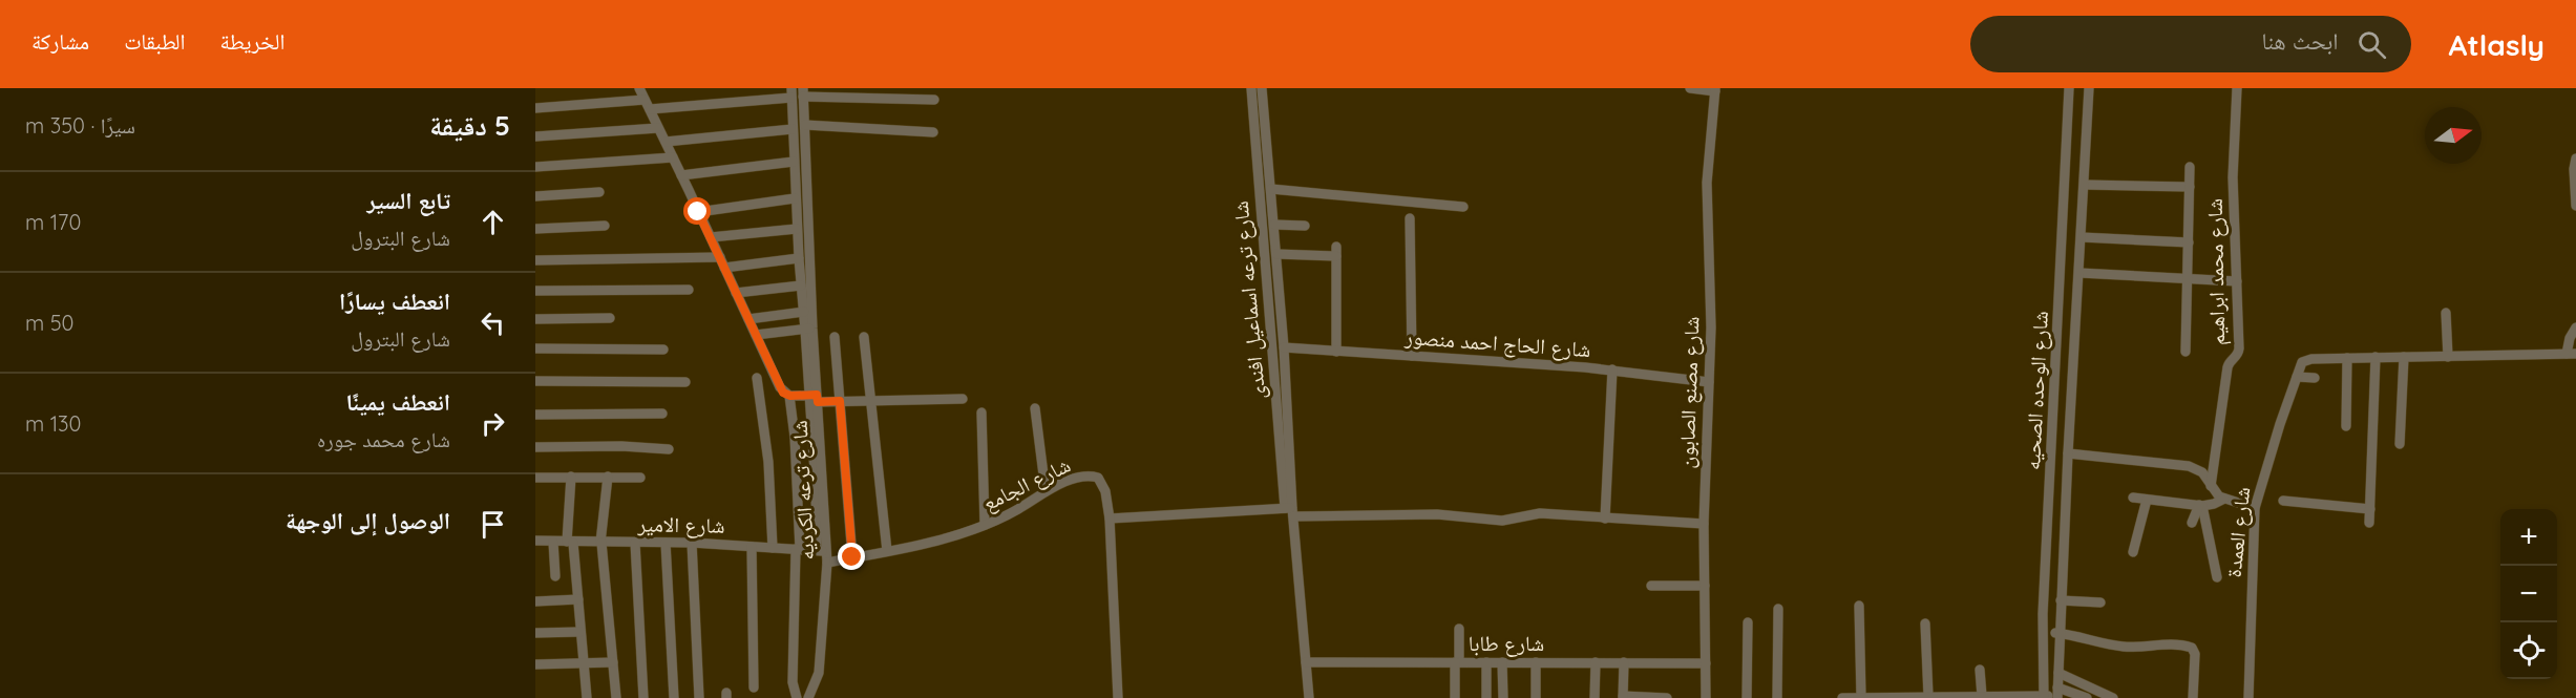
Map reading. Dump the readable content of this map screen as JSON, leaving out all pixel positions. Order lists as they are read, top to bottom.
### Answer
{
  "streets": {
    "street": [
      "شارع محمد ابراهيم",
      "شارع ترعه اسماعيل افندى",
      "شارع الحاج احمد منصور",
      "شارع الوحده الصحيه",
      "شارع مصنع الصابون",
      "شارع الجامع",
      "شارع ترعه الكرديه",
      "شارع الامير",
      "شارع العمدة",
      "شارع طابا"
    ]
  },
  "crossings": [
    ["شارع ترعه اسماعيل افندى", "شارع الحاج احمد منصور"],
    ["شارع الحاج احمد منصور", "شارع مصنع الصابون"],
    ["شارع مصنع الصابون", "شارع طابا"],
    ["شارع الجامع", "شارع ترعه الكرديه"],
    ["شارع ترعه الكرديه", "شارع الامير"]
  ],
  "north": "right",
  "page": {
    "header": "Atlasly",
    "search": "ابحث هنا",
    "nav": ["الخريطة", "الطبقات", "مشاركة"],
    "heading": ["5 دقيقة", "سيرًا · 350 m"],
    "list": [
      ["تابع السير", "شارع البترول", "170 m"],
      ["انعطف يسارًا", "شارع البترول", "50 m"],
      ["انعطف يمينًا", "شارع محمد جوره", "130 m"],
      "الوصول إلى الوجهة"
    ],
    "map_buttons": ["+", "−"]
  }
}
